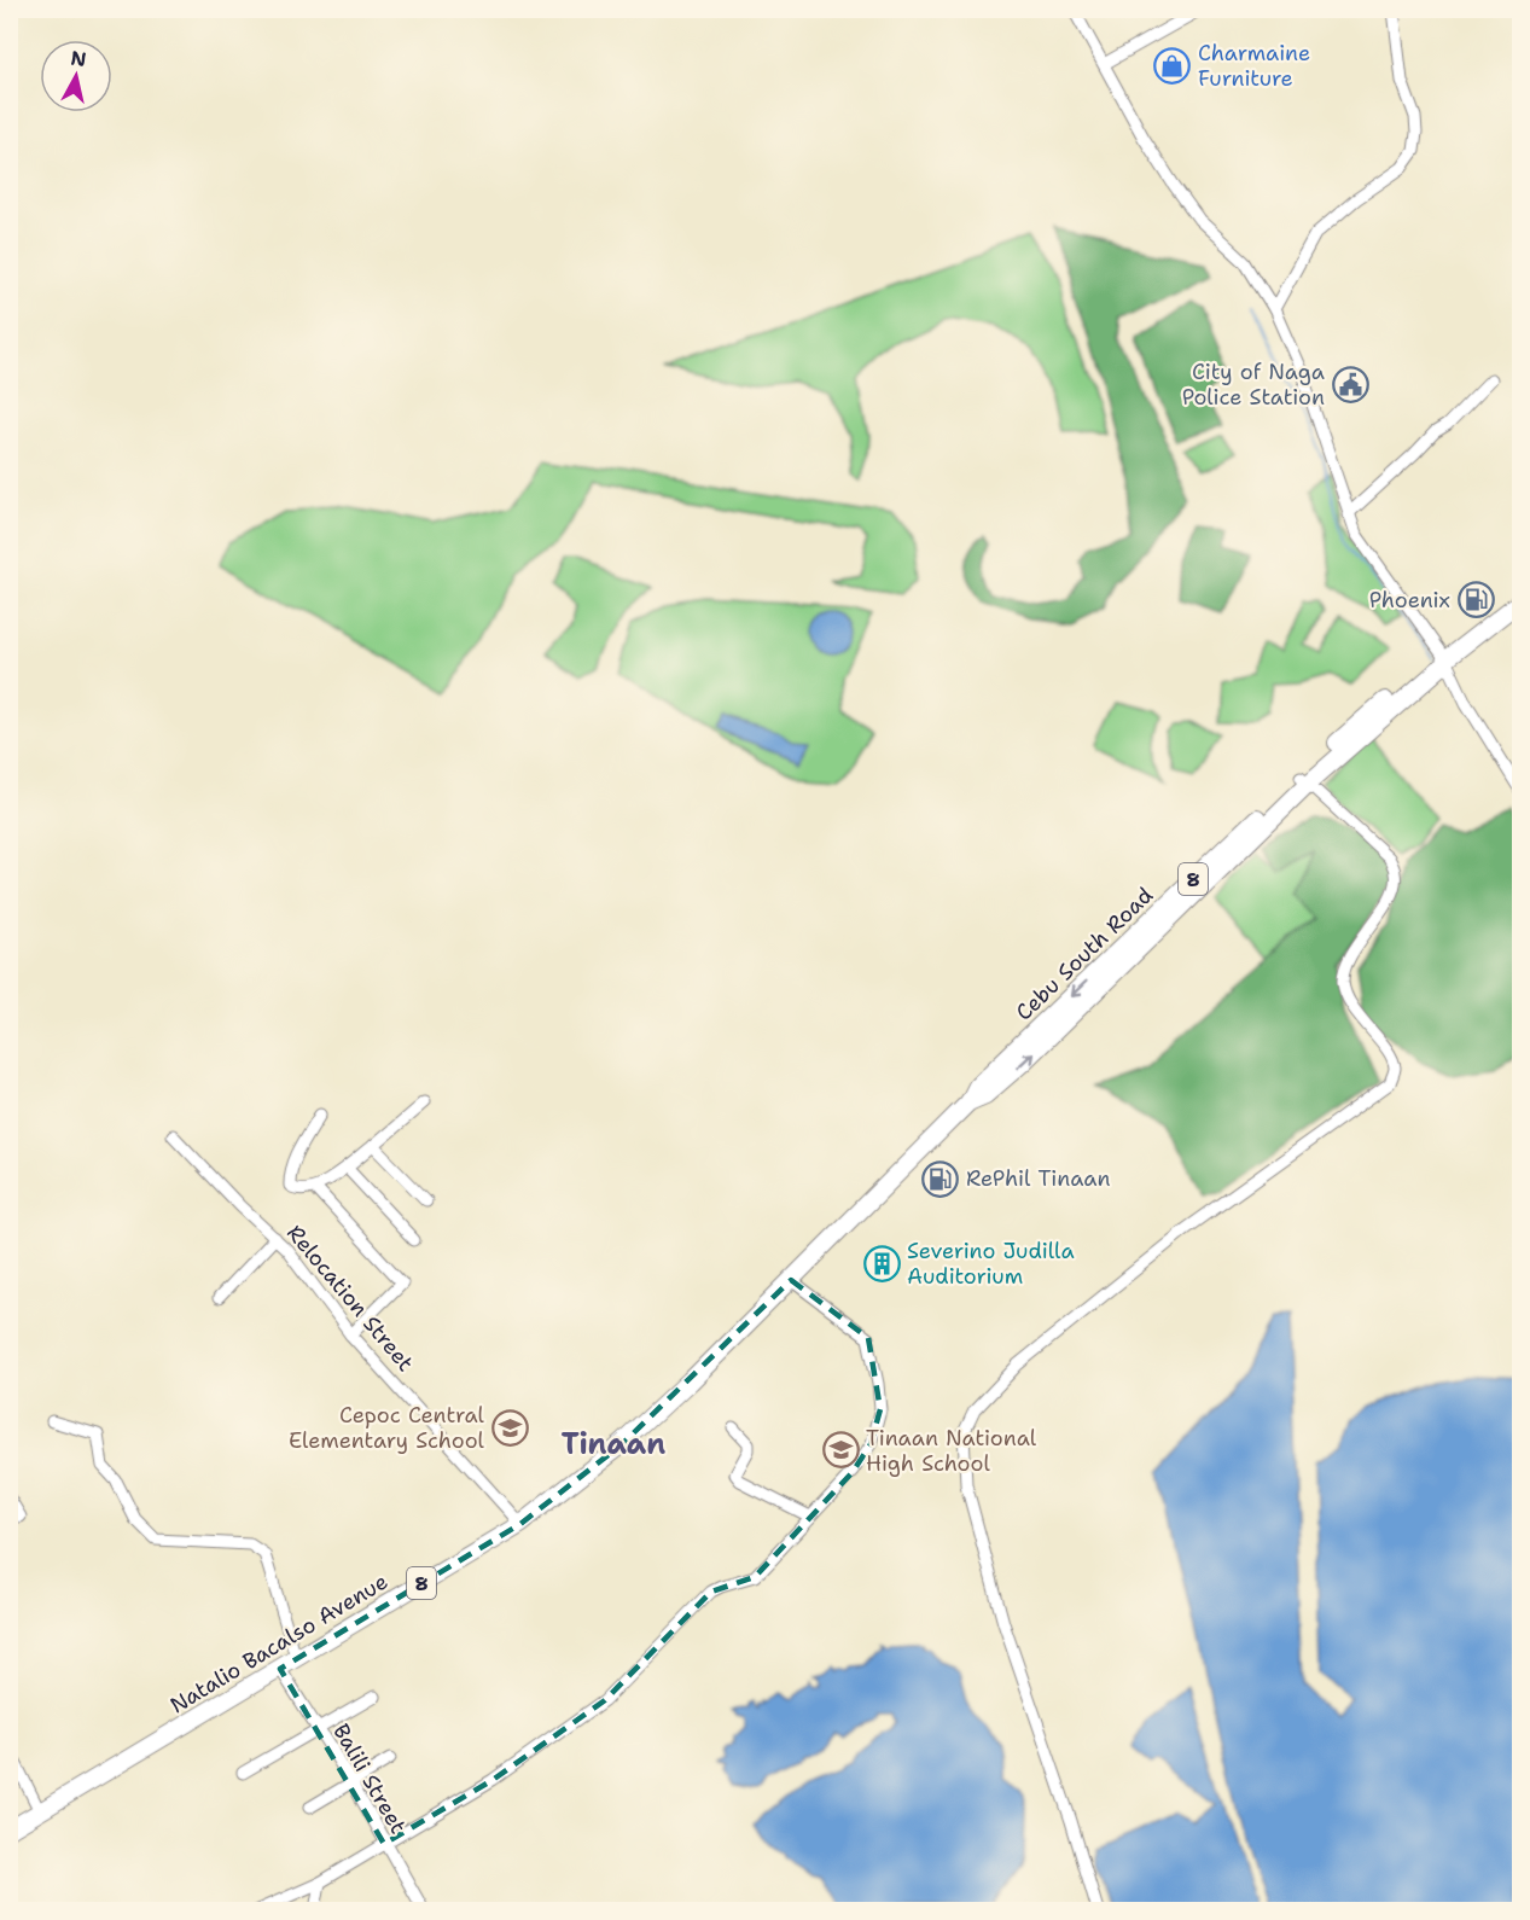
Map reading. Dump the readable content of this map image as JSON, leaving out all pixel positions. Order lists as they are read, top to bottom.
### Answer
{
  "streets": {
    "highway": ["8", "Cebu South Road", "Natalio Bacalso Avenue"],
    "street": ["Relocation Street", "Balili Street"]
  },
  "crossings": [
    ["Cebu South Road", "Natalio Bacalso Avenue"],
    ["Relocation Street", "Natalio Bacalso Avenue"],
    ["Natalio Bacalso Avenue", "Balili Street"]
  ],
  "districts": ["Tinaan"],
  "places": {
    "shop": ["Charmaine Furniture"],
    "public building": ["City of Naga Police Station"],
    "fuel station": ["Phoenix", "RePhil Tinaan"],
    "building": ["Severino Judilla Auditorium"],
    "school or university": ["Cepoc Central Elementary School", "Tinaan National High School"]
  },
  "north": "top"
}
